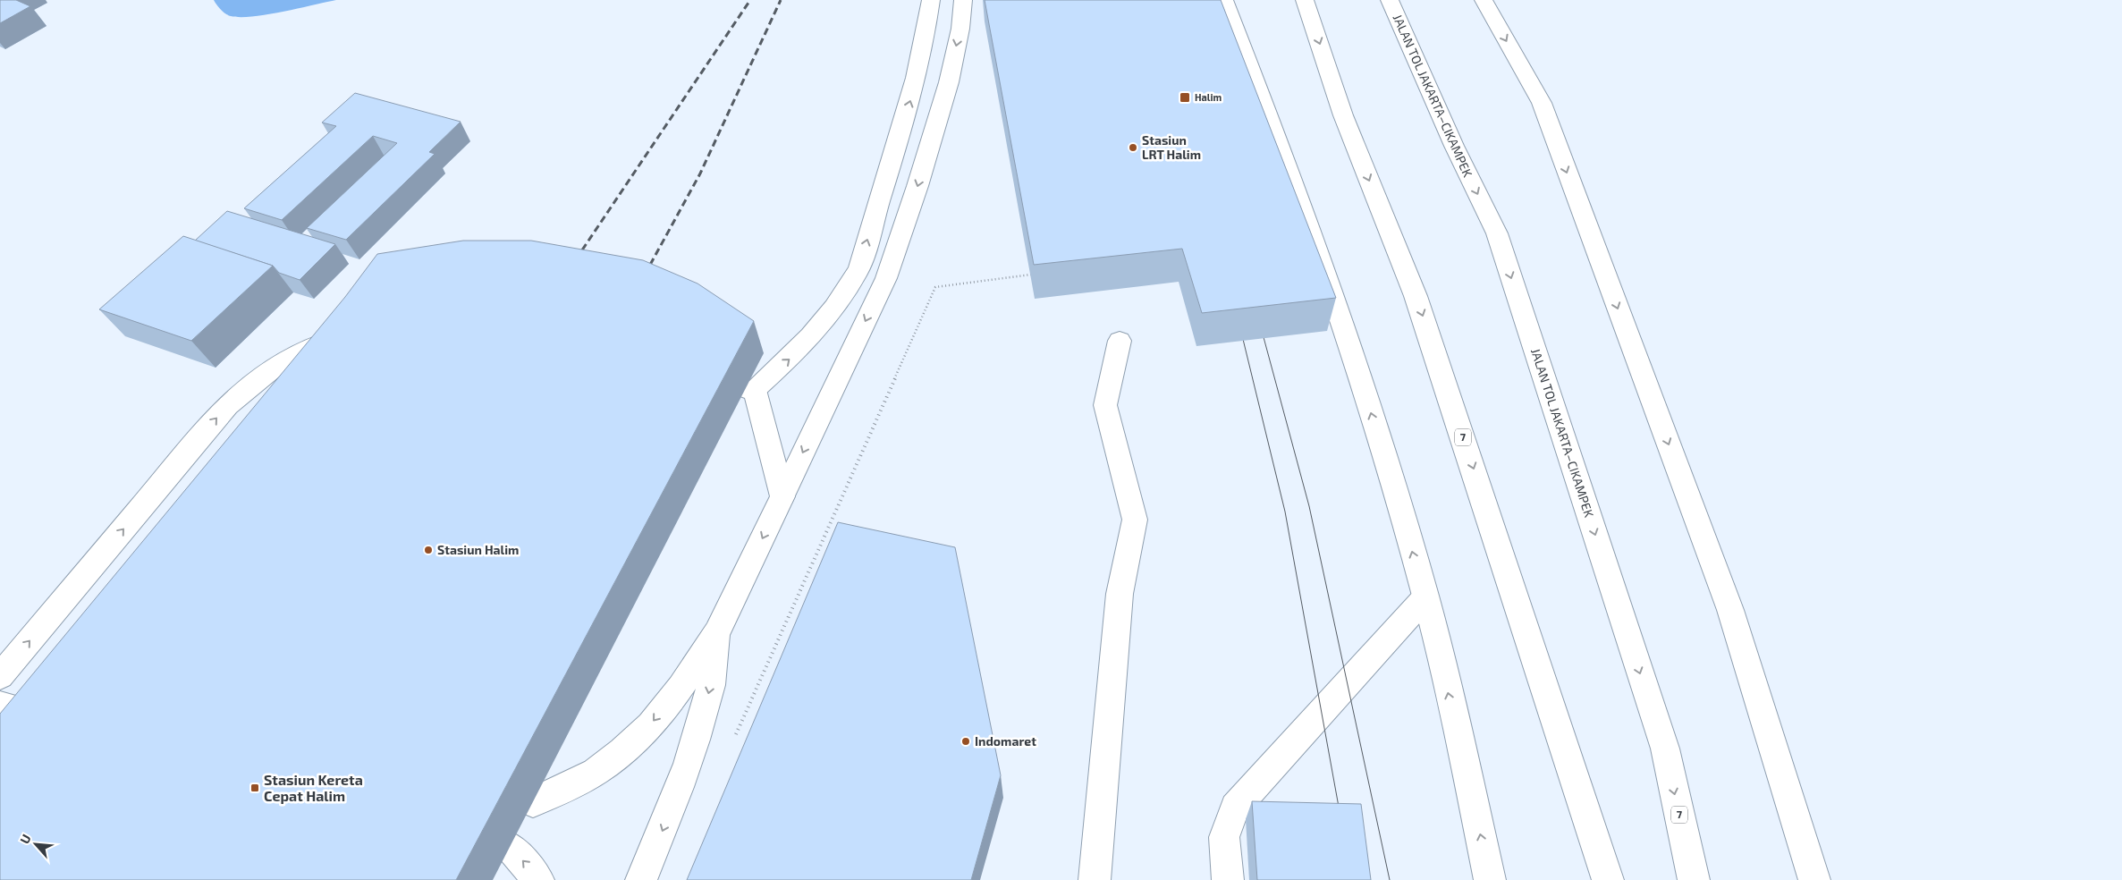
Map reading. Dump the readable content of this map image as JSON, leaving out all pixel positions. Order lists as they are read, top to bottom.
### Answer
{
  "streets": {
    "main road": ["JALAN TOL JAKARTA–CIKAMPEK", "7"]
  },
  "places": {
    "transit": ["Halim", "Stasiun Kereta Cepat Halim"],
    "other": ["Stasiun LRT Halim", "Stasiun Halim", "Indomaret"]
  },
  "north": "top left"
}
